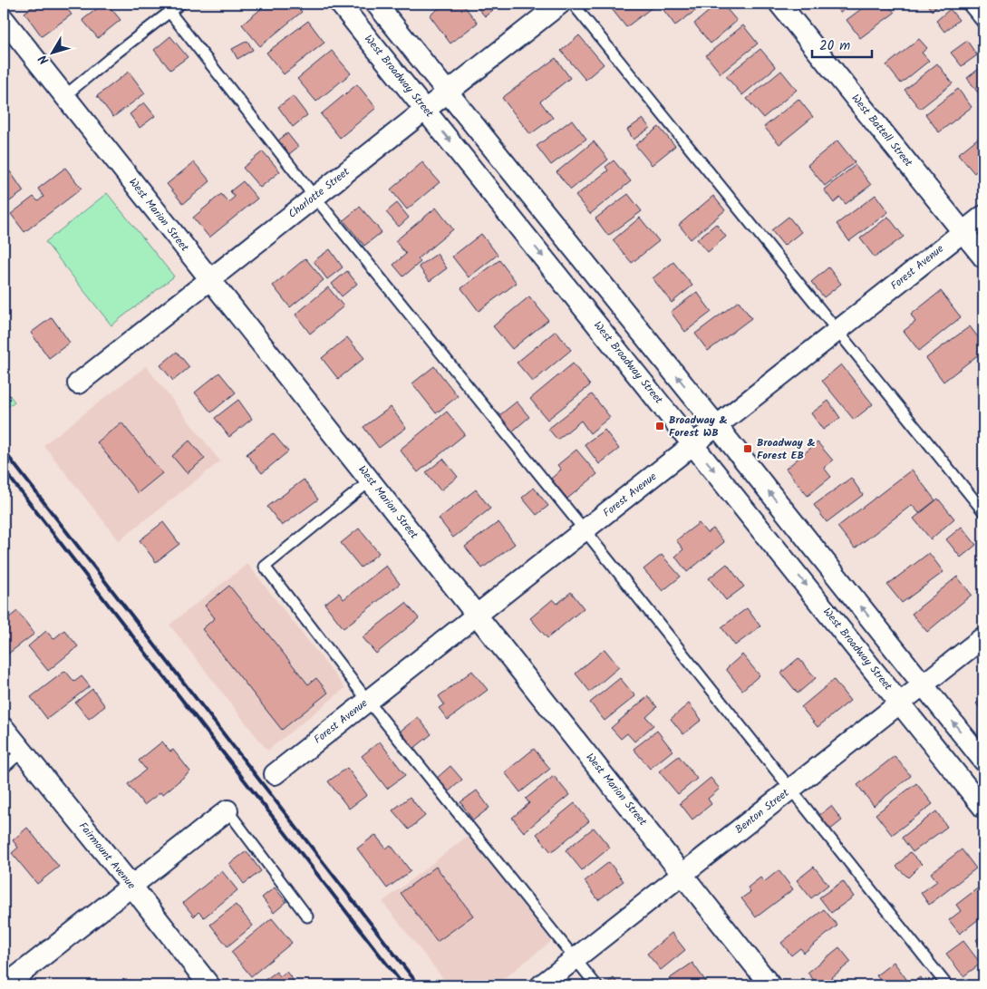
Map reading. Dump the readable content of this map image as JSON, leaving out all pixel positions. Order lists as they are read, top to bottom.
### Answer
{
  "streets": {
    "street": [
      "West Broadway Street",
      "West Battell Street",
      "Charlotte Street",
      "West Marion Street",
      "Forest Avenue",
      "Benton Street",
      "Fairmount Avenue"
    ]
  },
  "crossings": [
    ["West Broadway Street", "Charlotte Street"],
    ["West Broadway Street", "Forest Avenue"],
    ["West Broadway Street", "Benton Street"],
    ["West Battell Street", "Forest Avenue"],
    ["Charlotte Street", "West Marion Street"],
    ["West Marion Street", "Forest Avenue"],
    ["West Marion Street", "Benton Street"]
  ],
  "places": {
    "transit": ["Broadway & Forest WB", "Broadway & Forest EB"]
  },
  "scale_bar": "20 m",
  "north": "bottom left"
}
